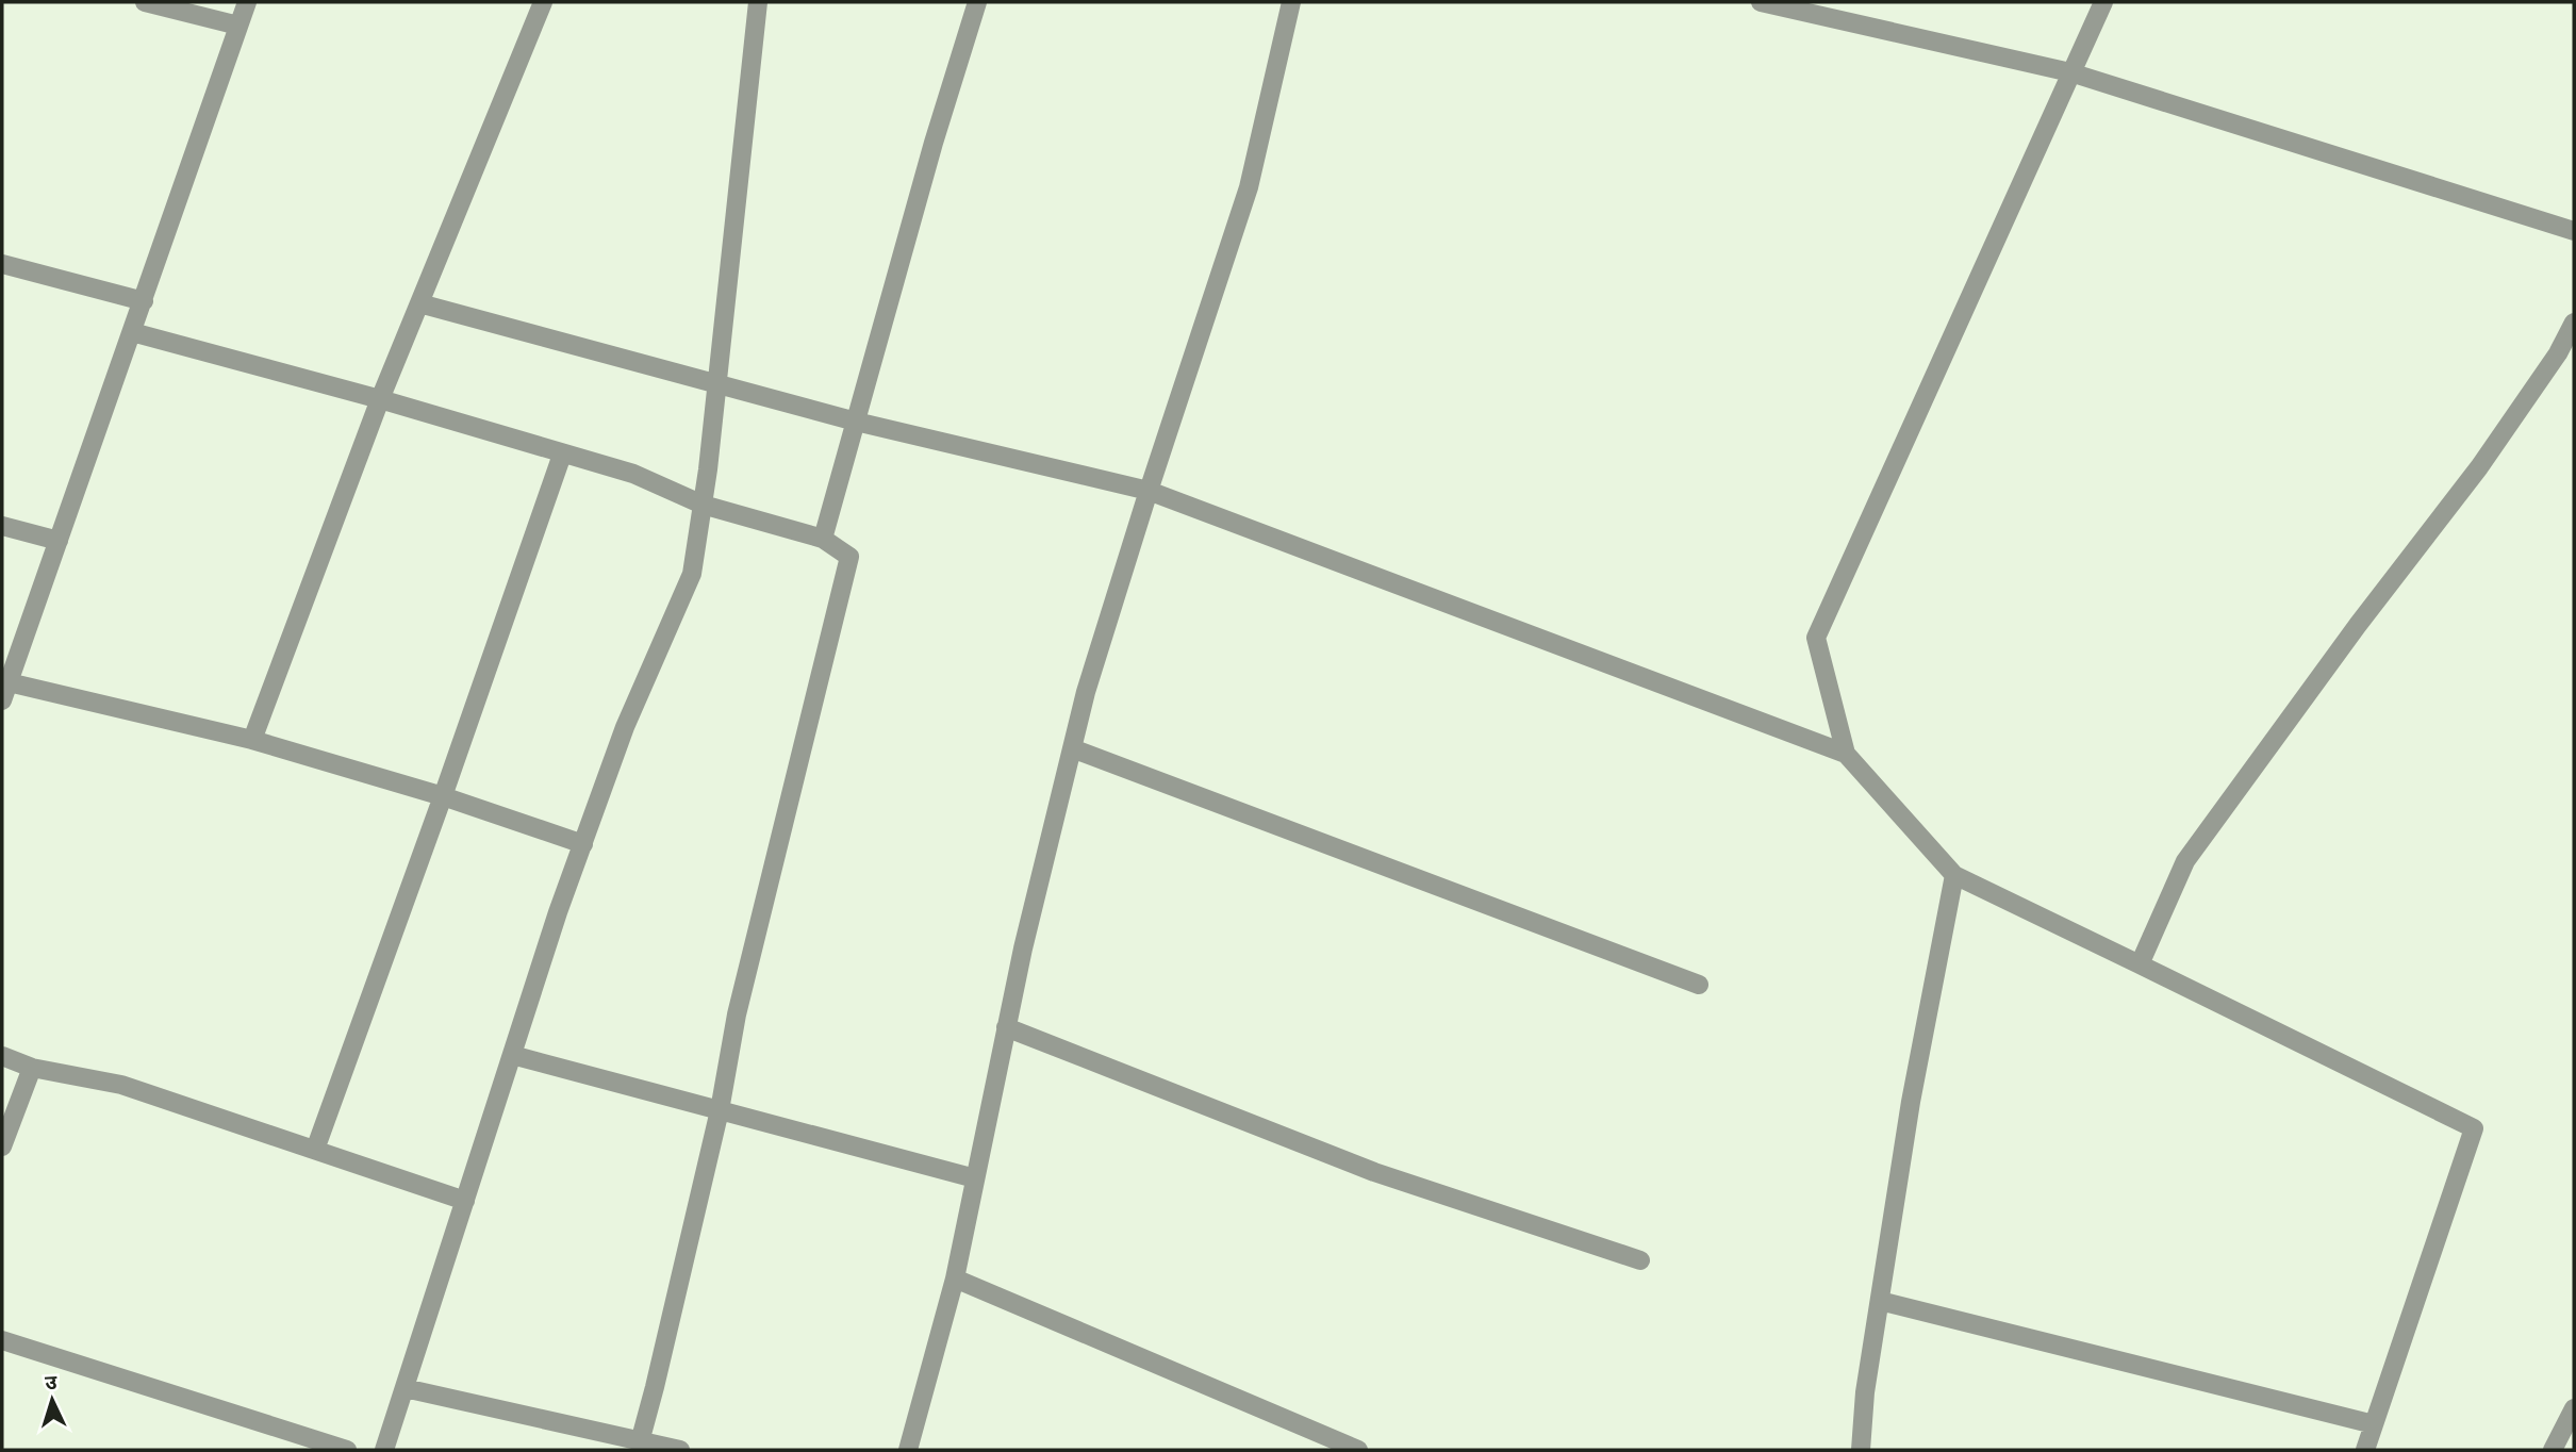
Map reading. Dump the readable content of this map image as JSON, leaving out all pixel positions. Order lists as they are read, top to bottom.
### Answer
{
  "north": "top"
}
